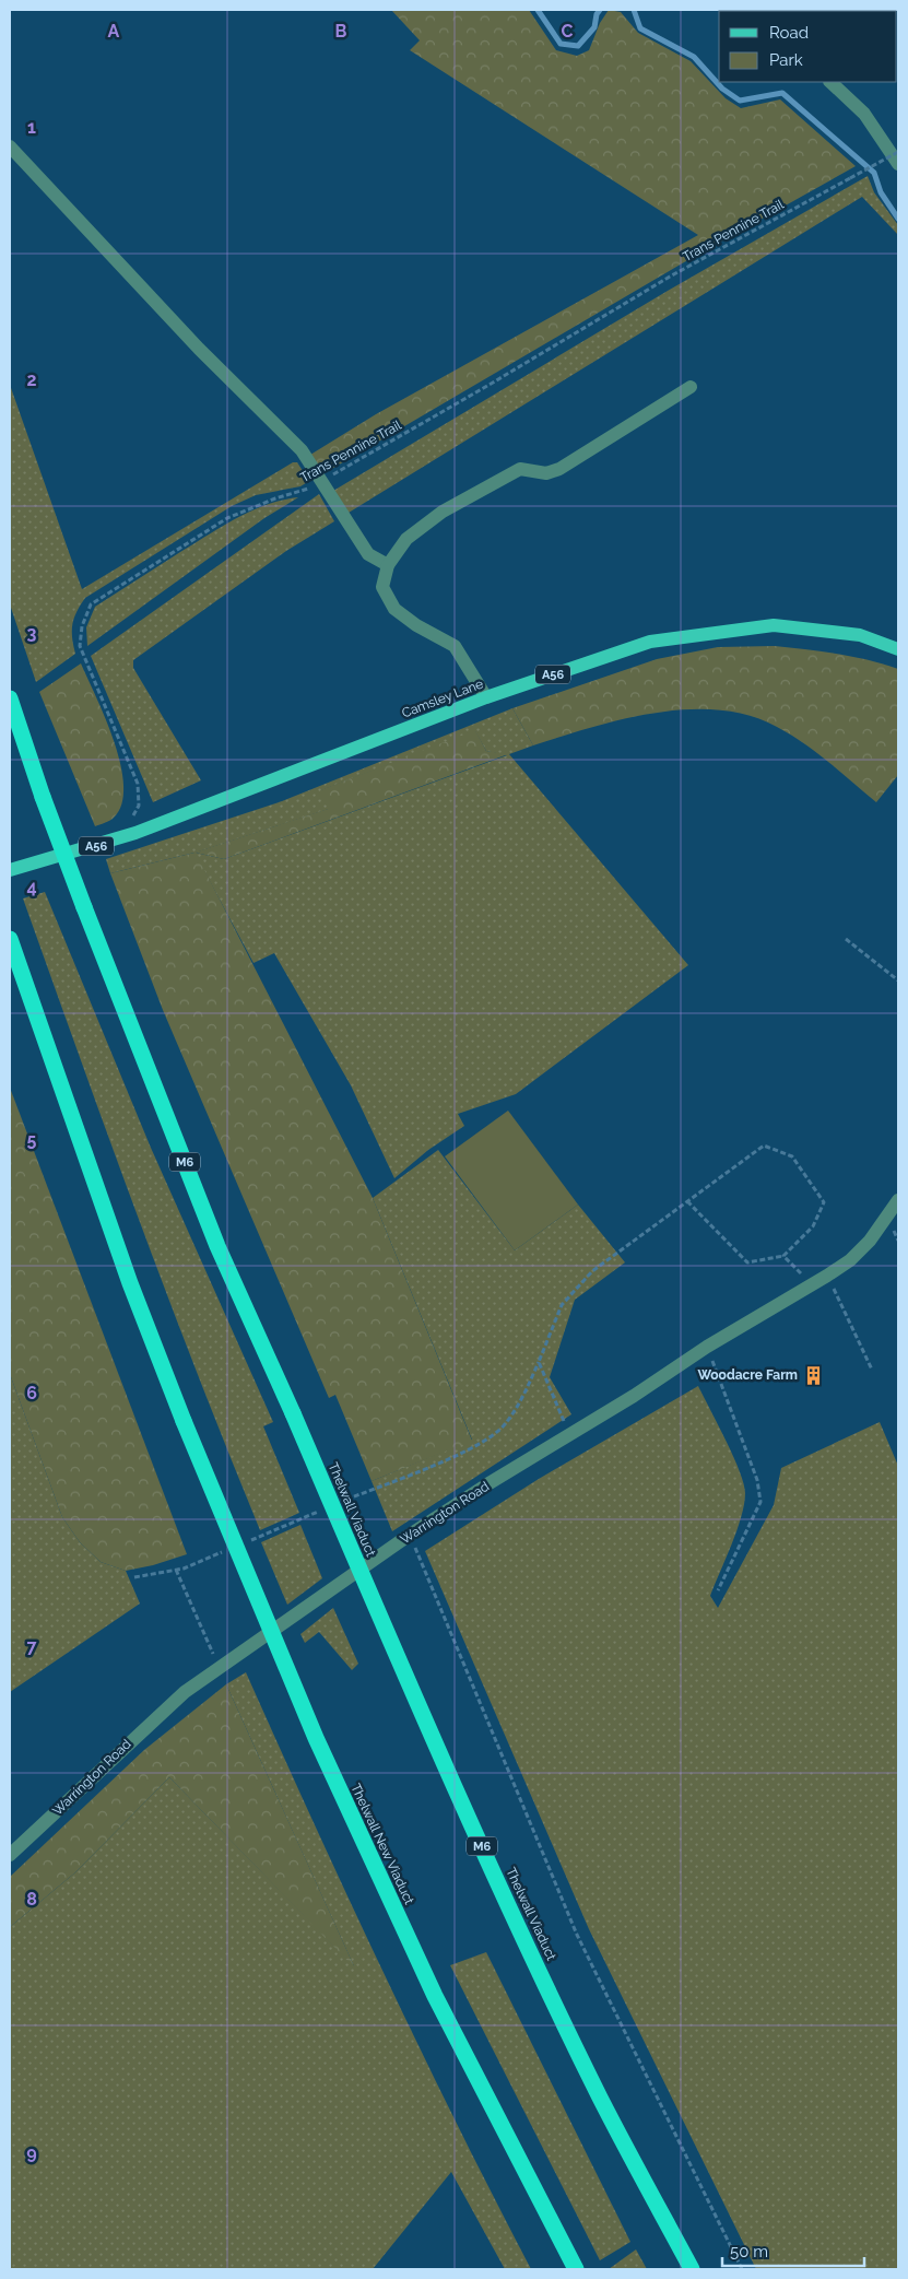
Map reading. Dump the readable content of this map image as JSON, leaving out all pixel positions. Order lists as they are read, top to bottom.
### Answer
{
  "streets": {
    "highway": ["M6", "Thelwall Viaduct", "Thelwall New Viaduct"],
    "main road": ["A56", "Camsley Lane"],
    "street": ["Warrington Road"],
    "path": ["Trans Pennine Trail"]
  },
  "places": {
    "building": ["Woodacre Farm"]
  },
  "legend": ["Road", "Park"],
  "scale_bar": "50 m",
  "grid": {
    "columns": ["A", "B", "C"],
    "rows": [
      "1",
      "2",
      "3",
      "4",
      "5",
      "6",
      "7",
      "8",
      "9"
    ]
  }
}
